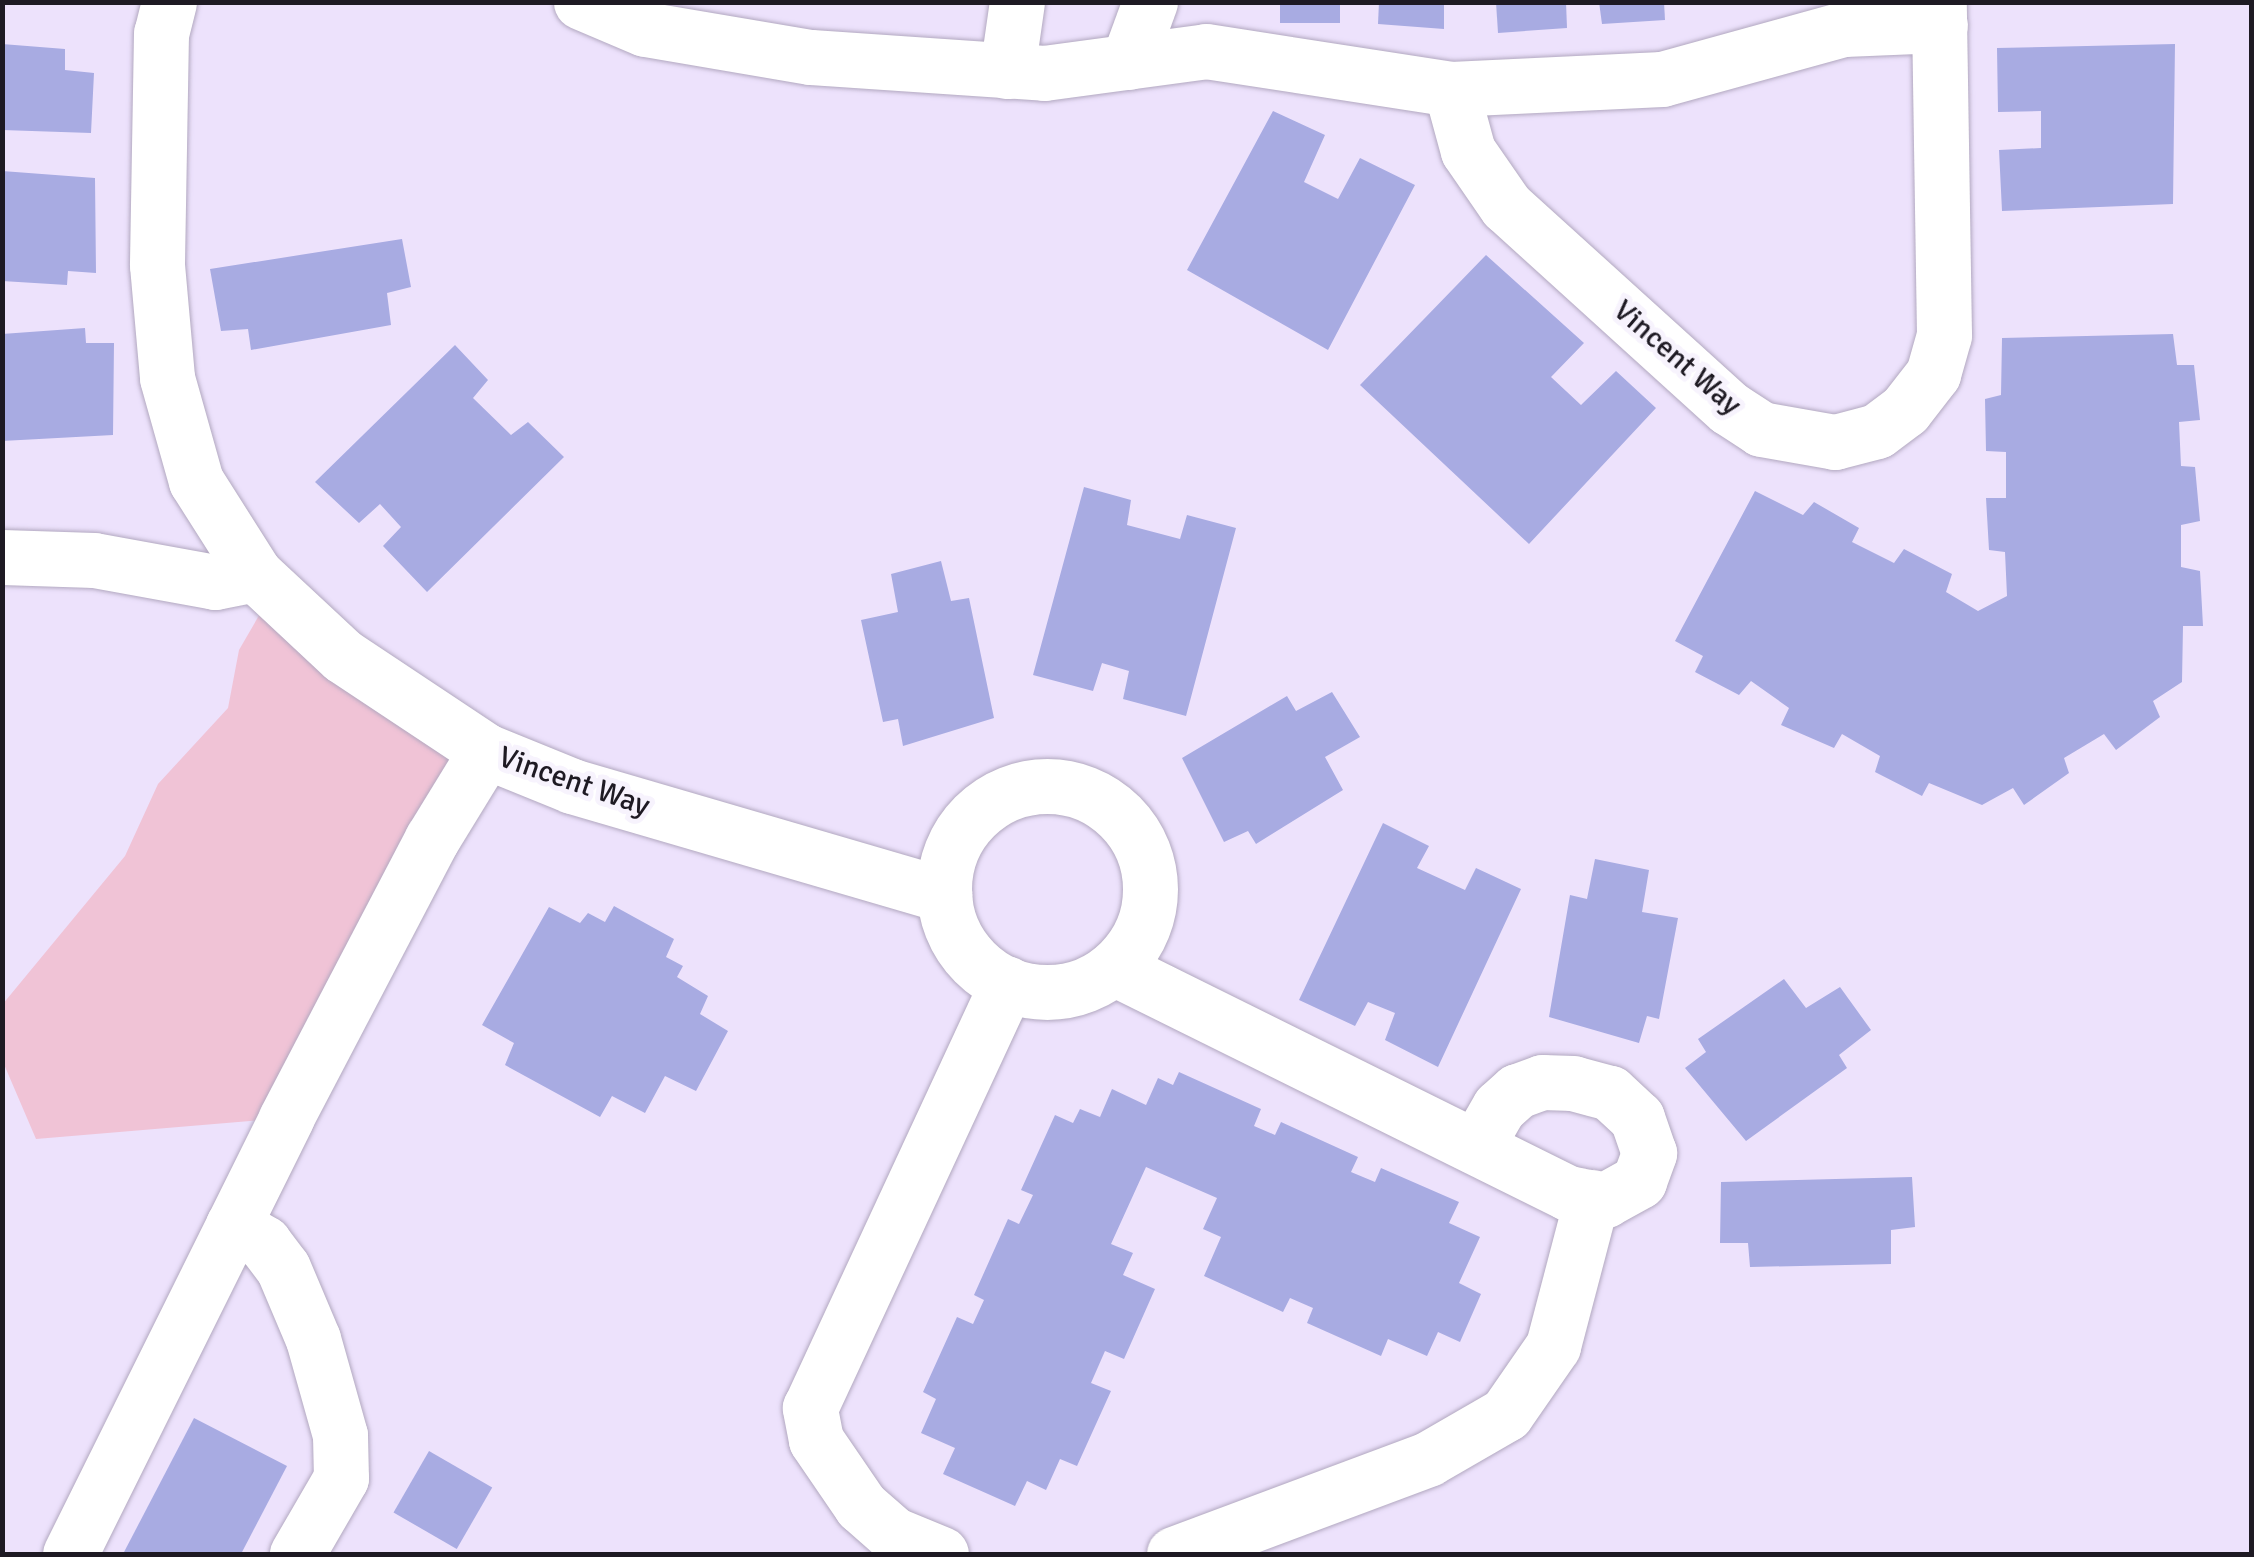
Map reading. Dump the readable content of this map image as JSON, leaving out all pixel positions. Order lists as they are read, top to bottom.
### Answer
{
  "streets": {
    "street": ["Vincent Way"]
  }
}
